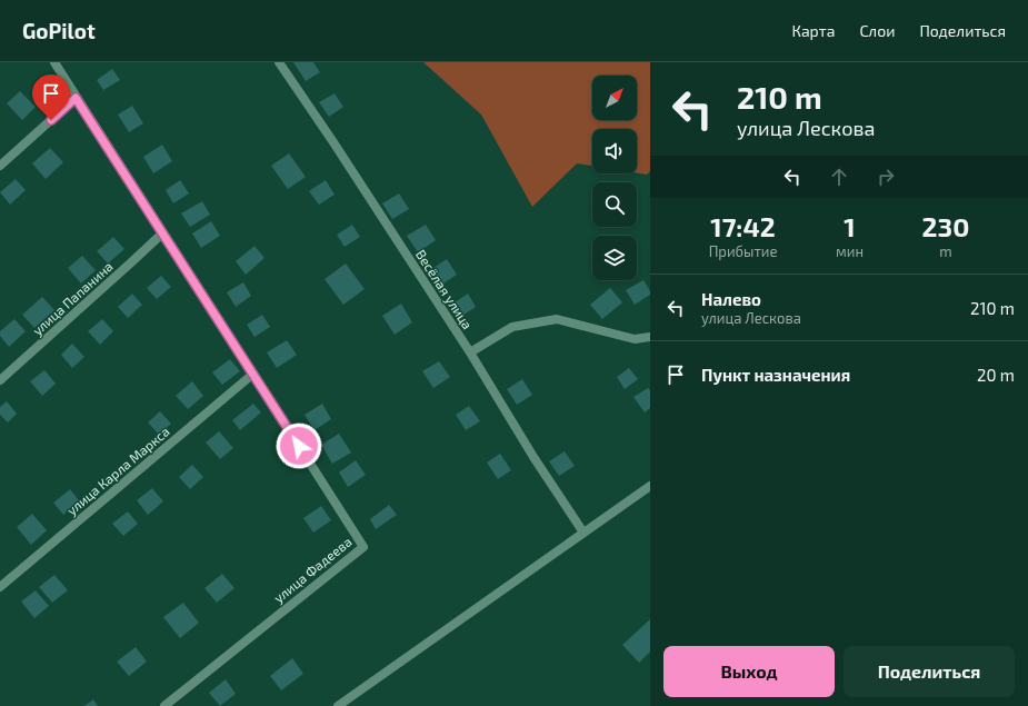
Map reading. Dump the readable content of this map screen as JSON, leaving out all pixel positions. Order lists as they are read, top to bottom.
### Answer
{
  "streets": {
    "street": [
      "Весёлая улица",
      "улица Папанина",
      "улица Карла Маркса",
      "улица Фадеева"
    ]
  },
  "crossings": [
    ["улица Папанина", "улица Фадеева"],
    ["улица Карла Маркса", "улица Фадеева"]
  ],
  "north": "top right",
  "page": {
    "header": "GoPilot",
    "nav": ["Карта", "Слои", "Поделиться"],
    "turn": ["210 m", "улица Лескова"],
    "eta": [
      "17:42",
      "Прибытие",
      "1",
      "мин",
      "230",
      "m"
    ],
    "list": [
      {
        "name": "Налево",
        "note": "улица Лескова",
        "value": "210 m"
      },
      {
        "name": "Пункт назначения",
        "value": "20 m"
      }
    ],
    "buttons": ["Выход", "Поделиться"]
  }
}
